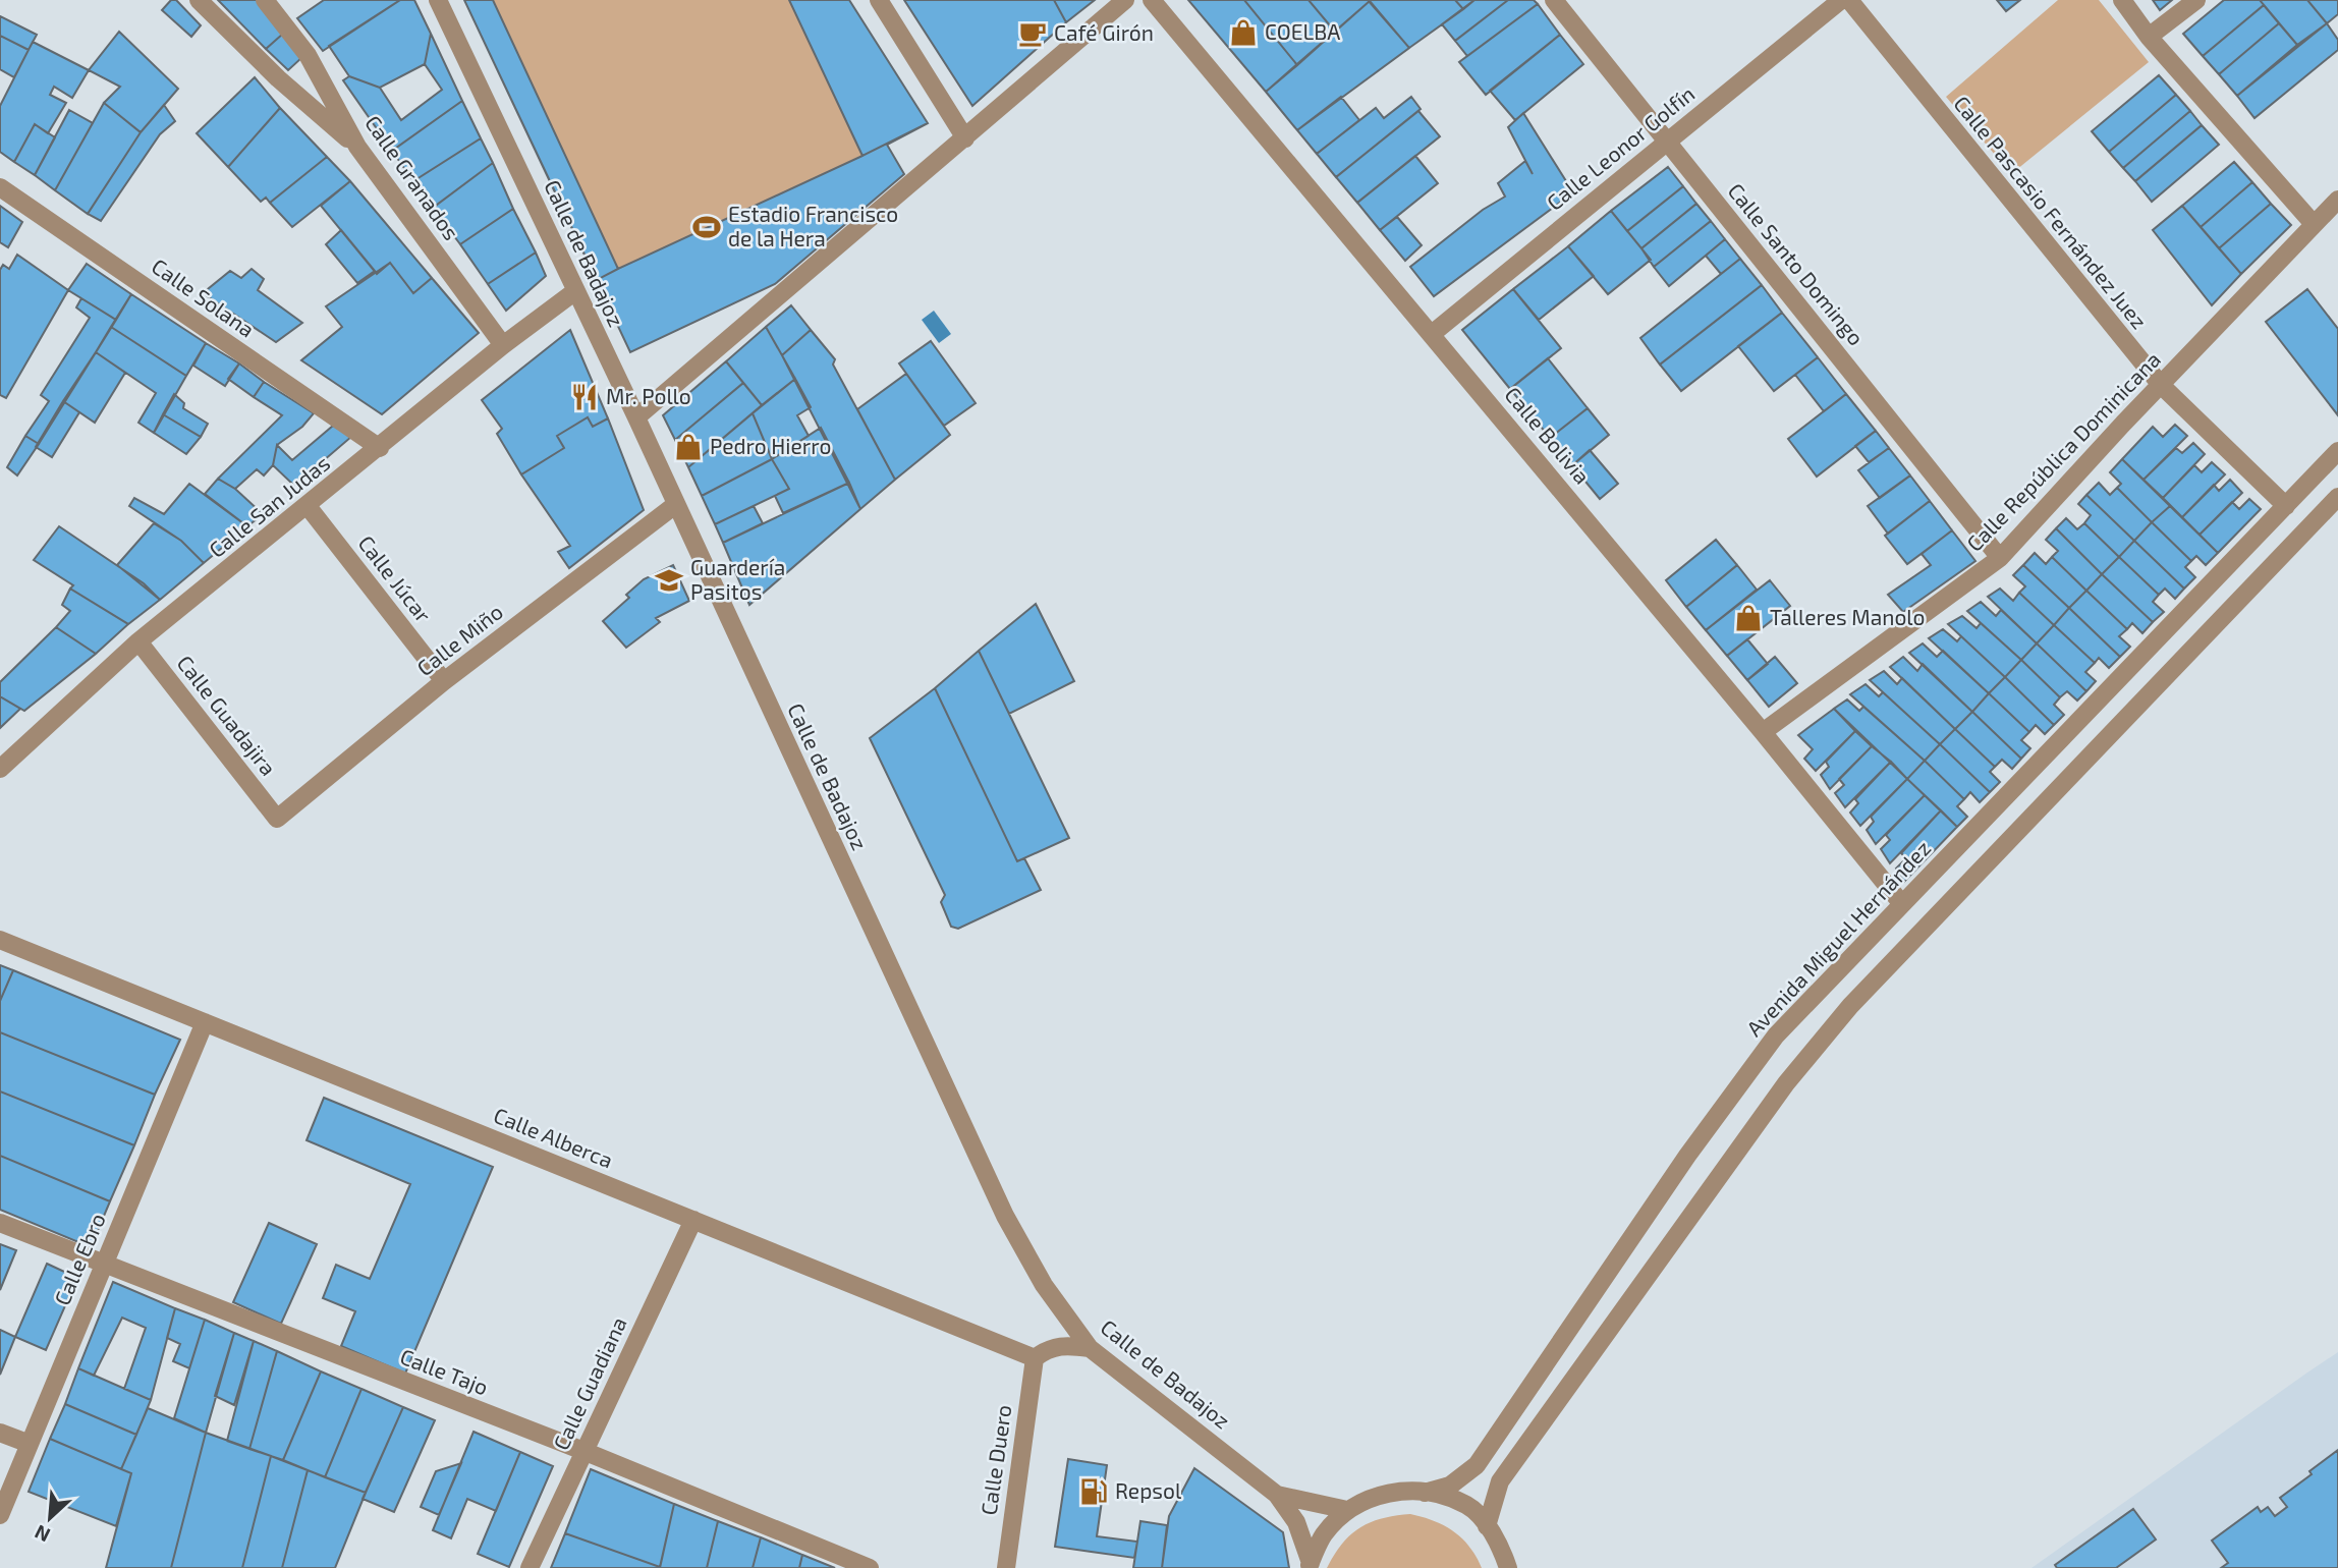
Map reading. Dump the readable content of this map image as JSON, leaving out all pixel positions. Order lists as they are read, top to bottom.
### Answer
{
  "streets": {
    "street": [
      "Calle Leonor Golfín",
      "Calle Granados",
      "Calle Pascasio Fernández Juez",
      "Calle de Badajoz",
      "Calle Santo Domingo",
      "Calle Solana",
      "Calle Bolivia",
      "Calle República Dominicana",
      "Calle San Judas",
      "Calle Júcar",
      "Calle Miño",
      "Calle Guadajira",
      "Avenida Miguel Hernández",
      "Calle Alberca",
      "Calle Ebro",
      "Calle Tajo",
      "Calle Guadiana",
      "Calle Duero"
    ]
  },
  "crossings": [
    ["Calle Leonor Golfín", "Calle Santo Domingo"],
    ["Calle Leonor Golfín", "Calle Bolivia"],
    ["Calle Granados", "Calle San Judas"],
    ["Calle Pascasio Fernández Juez", "Calle República Dominicana"],
    ["Calle Pascasio Fernández Juez", "Avenida Miguel Hernández"],
    ["Calle de Badajoz", "Calle San Judas"],
    ["Calle de Badajoz", "Calle Miño"],
    ["Calle Santo Domingo", "Calle República Dominicana"],
    ["Calle Solana", "Calle San Judas"],
    ["Calle Bolivia", "Calle República Dominicana"],
    ["Calle Bolivia", "Avenida Miguel Hernández"],
    ["Calle San Judas", "Calle Júcar"],
    ["Calle San Judas", "Calle Guadajira"],
    ["Calle Júcar", "Calle Miño"],
    ["Calle Miño", "Calle Guadajira"],
    ["Calle Alberca", "Calle Ebro"],
    ["Calle Alberca", "Calle Guadiana"],
    ["Calle Alberca", "Calle Duero"],
    ["Calle Ebro", "Calle Tajo"],
    ["Calle Tajo", "Calle Guadiana"]
  ],
  "places": {
    "shop": ["COELBA", "Pedro Hierro", "Talleres Manolo"],
    "cafe": ["Café Girón"],
    "sports": ["Estadio Francisco de la Hera"],
    "restaurant": ["Mr. Pollo"],
    "school or university": ["Guardería Pasitos"],
    "fuel station": ["Repsol"]
  },
  "north": "bottom left"
}
